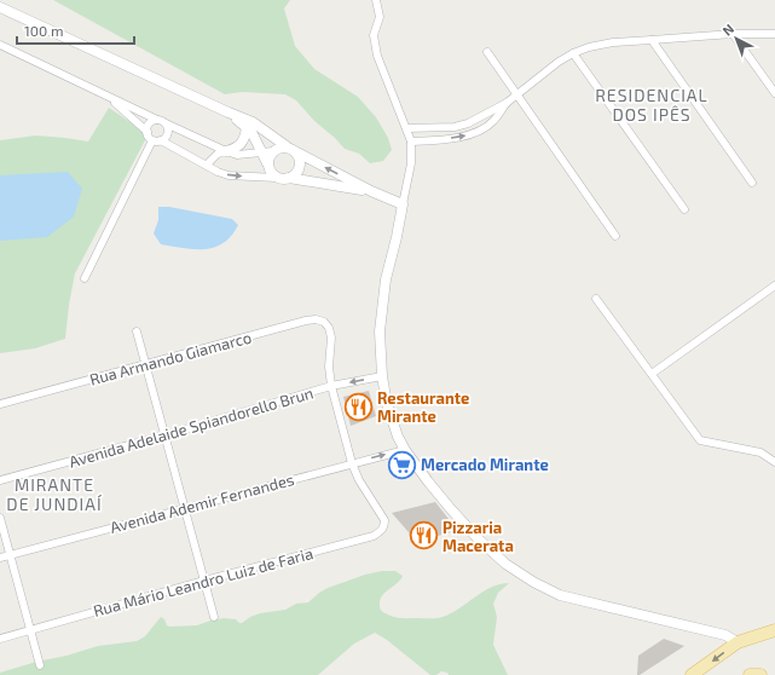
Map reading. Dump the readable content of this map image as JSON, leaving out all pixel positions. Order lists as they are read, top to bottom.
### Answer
{
  "streets": {
    "street": [
      "Rua Armando Giamarco",
      "Avenida Adelaide Spiandorello Brun",
      "Avenida Ademir Fernandes",
      "Rua Mário Leandro Luiz de Faria"
    ]
  },
  "crossings": [
    ["Rua Armando Giamarco", "Avenida Adelaide Spiandorello Brun"],
    ["Avenida Ademir Fernandes", "Rua Mário Leandro Luiz de Faria"]
  ],
  "districts": ["RESIDENCIAL DOS IPÊS", "MIRANTE DE JUNDIAÍ"],
  "places": {
    "restaurant": ["Restaurante Mirante", "Pizzaria Macerata"],
    "supermarket": ["Mercado Mirante"]
  },
  "scale_bar": "100 m",
  "north": "top left"
}
